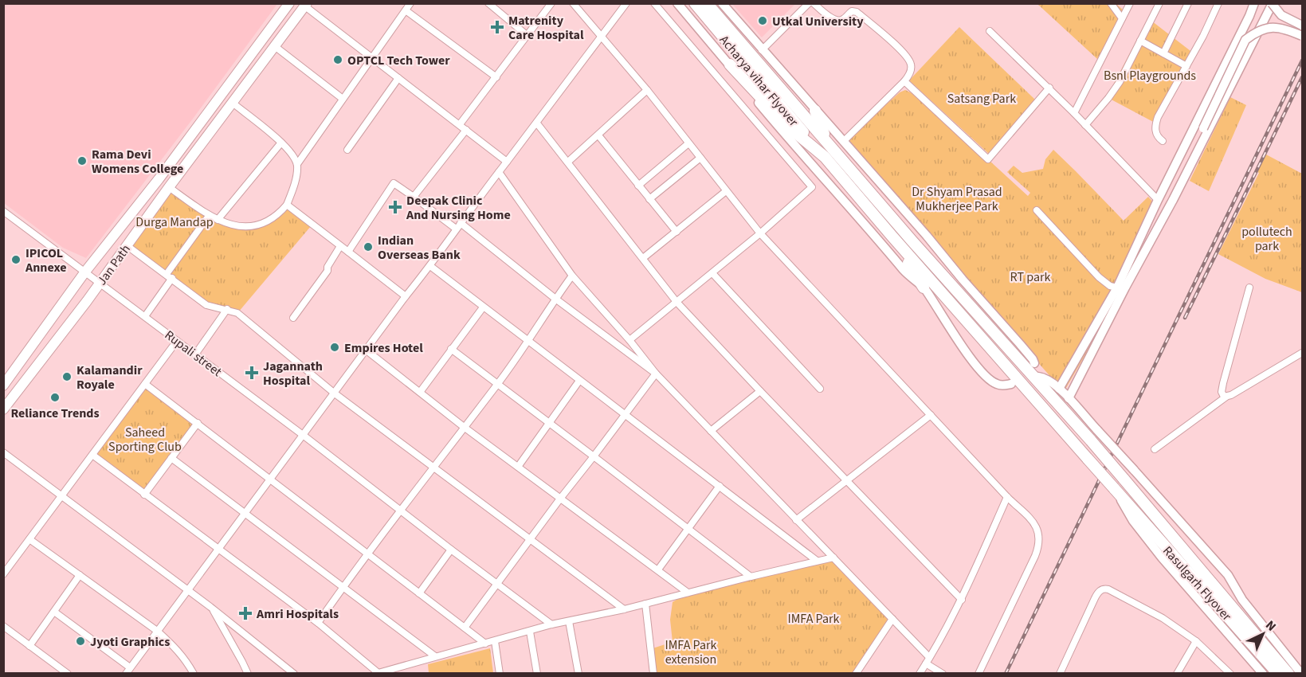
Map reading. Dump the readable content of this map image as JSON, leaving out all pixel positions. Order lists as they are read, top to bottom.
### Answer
{
  "streets": {
    "highway": ["Acharya vihar Flyover", "Rasulgarh Flyover"],
    "main road": ["Jan Path"],
    "street": ["Rupali street"]
  },
  "crossings": [
    ["Acharya vihar Flyover", "Rasulgarh Flyover"],
    ["Jan Path", "Rupali street"]
  ],
  "parks": [
    "Bsnl Playgrounds",
    "Satsang Park",
    "Dr Shyam Prasad Mukherjee Park",
    "Durga Mandap",
    "pollutech park",
    "RT park",
    "Saheed Sporting Club",
    "IMFA Park",
    "IMFA Park extension"
  ],
  "places": {
    "other": [
      "Utkal University",
      "OPTCL Tech Tower",
      "Rama Devi Womens College",
      "Indian Overseas Bank",
      "IPICOL Annexe",
      "Empires Hotel",
      "Kalamandir Royale",
      "Reliance Trends",
      "Jyoti Graphics"
    ],
    "health": [
      "Matrenity Care Hospital",
      "Deepak Clinic And Nursing Home",
      "Jagannath Hospital",
      "Amri Hospitals"
    ]
  },
  "north": "top right"
}
